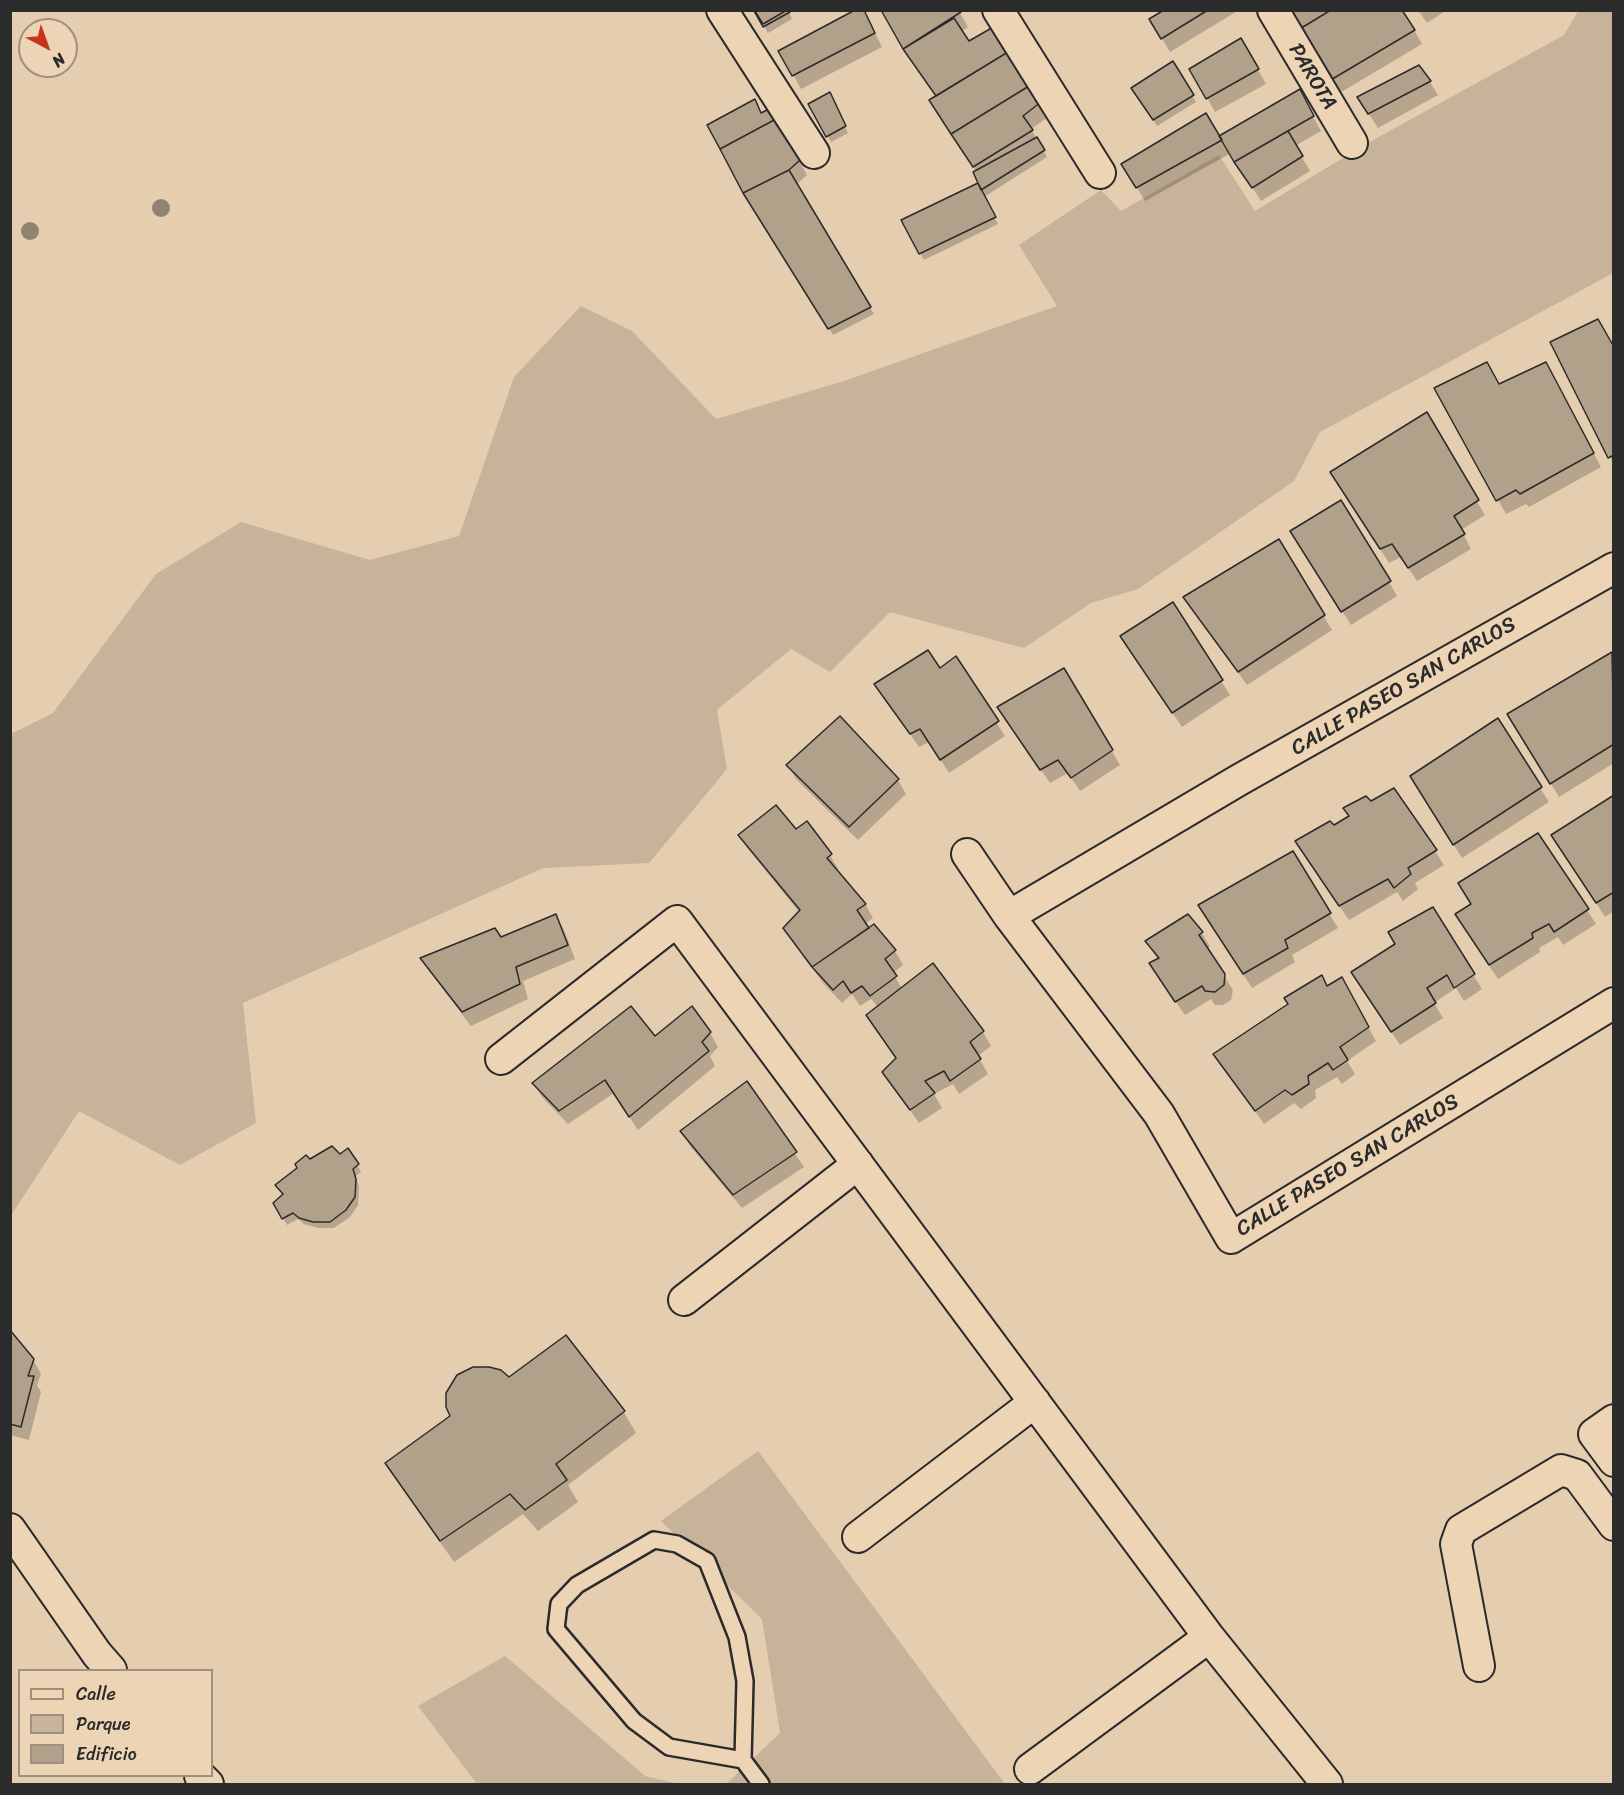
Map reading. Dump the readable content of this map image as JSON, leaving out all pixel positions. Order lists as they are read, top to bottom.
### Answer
{
  "streets": {
    "street": ["PAROTA", "CALLE PASEO SAN CARLOS"]
  },
  "legend": ["Calle", "Parque", "Edificio"],
  "north": "bottom right"
}
